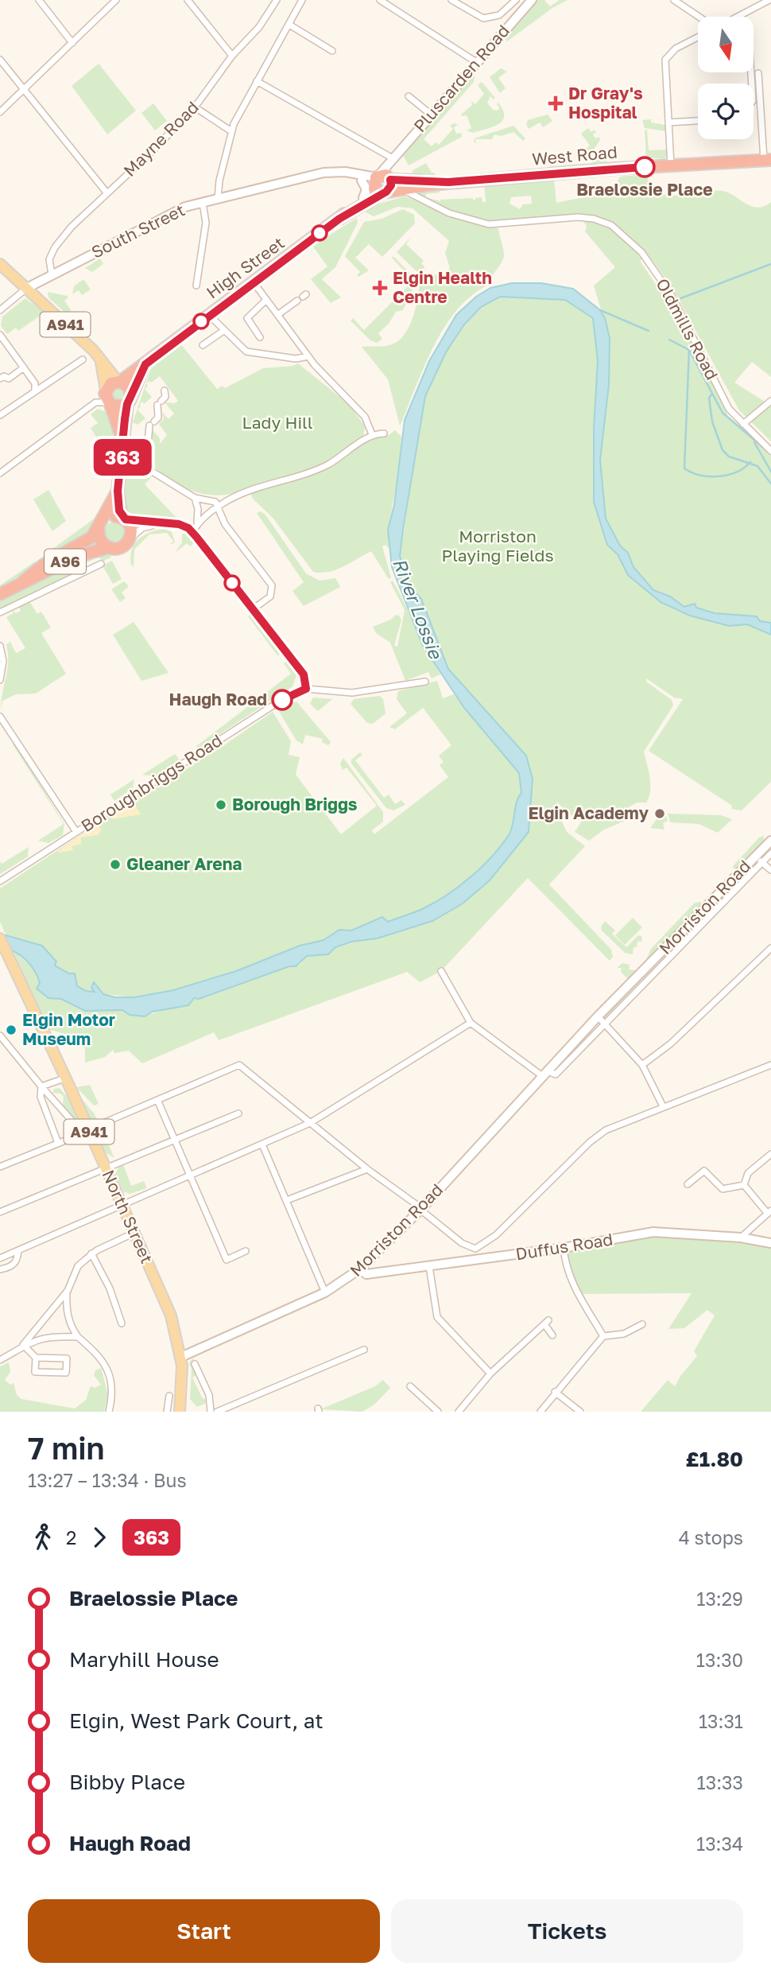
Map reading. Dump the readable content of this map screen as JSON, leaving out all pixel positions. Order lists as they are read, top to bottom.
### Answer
{
  "streets": {
    "highway": ["West Road", "High Street", "A96"],
    "main road": ["A941", "North Street"],
    "street": [
      "Pluscarden Road",
      "Mayne Road",
      "South Street",
      "Oldmills Road",
      "Boroughbriggs Road",
      "Morriston Road",
      "Duffus Road"
    ]
  },
  "crossings": [
    ["Pluscarden Road", "West Road"],
    ["Pluscarden Road", "South Street"],
    ["Pluscarden Road", "High Street"],
    ["Mayne Road", "South Street"],
    ["West Road", "South Street"],
    ["West Road", "High Street"],
    ["West Road", "Oldmills Road"],
    ["South Street", "High Street"],
    ["South Street", "A941"],
    ["High Street", "A941"],
    ["High Street", "A96"],
    ["A941", "A96"],
    ["Morriston Road", "North Street"],
    ["Morriston Road", "Duffus Road"]
  ],
  "water": ["River Lossie"],
  "parks": ["Lady Hill", "Morriston Playing Fields"],
  "places": {
    "health": ["Dr Gray's Hospital", "Elgin Health Centre"],
    "other": [
      "Braelossie Place",
      "Haugh Road",
      "Borough Briggs",
      "Elgin Academy",
      "Gleaner Arena",
      "Elgin Motor Museum"
    ]
  },
  "lines": ["bus line 363"],
  "north": "bottom",
  "page": {
    "on_map": "363",
    "heading": ["7 min", "13:27 – 13:34 · Bus", "£1.80"],
    "legs": ["2", "363", "4 stops"],
    "list": [
      {
        "name": "Braelossie Place",
        "value": "13:29"
      },
      {
        "name": "Maryhill House",
        "value": "13:30"
      },
      {
        "name": "Elgin, West Park Court, at",
        "value": "13:31"
      },
      {
        "name": "Bibby Place",
        "value": "13:33"
      },
      {
        "name": "Haugh Road",
        "value": "13:34"
      }
    ],
    "buttons": ["Start", "Tickets"]
  }
}
